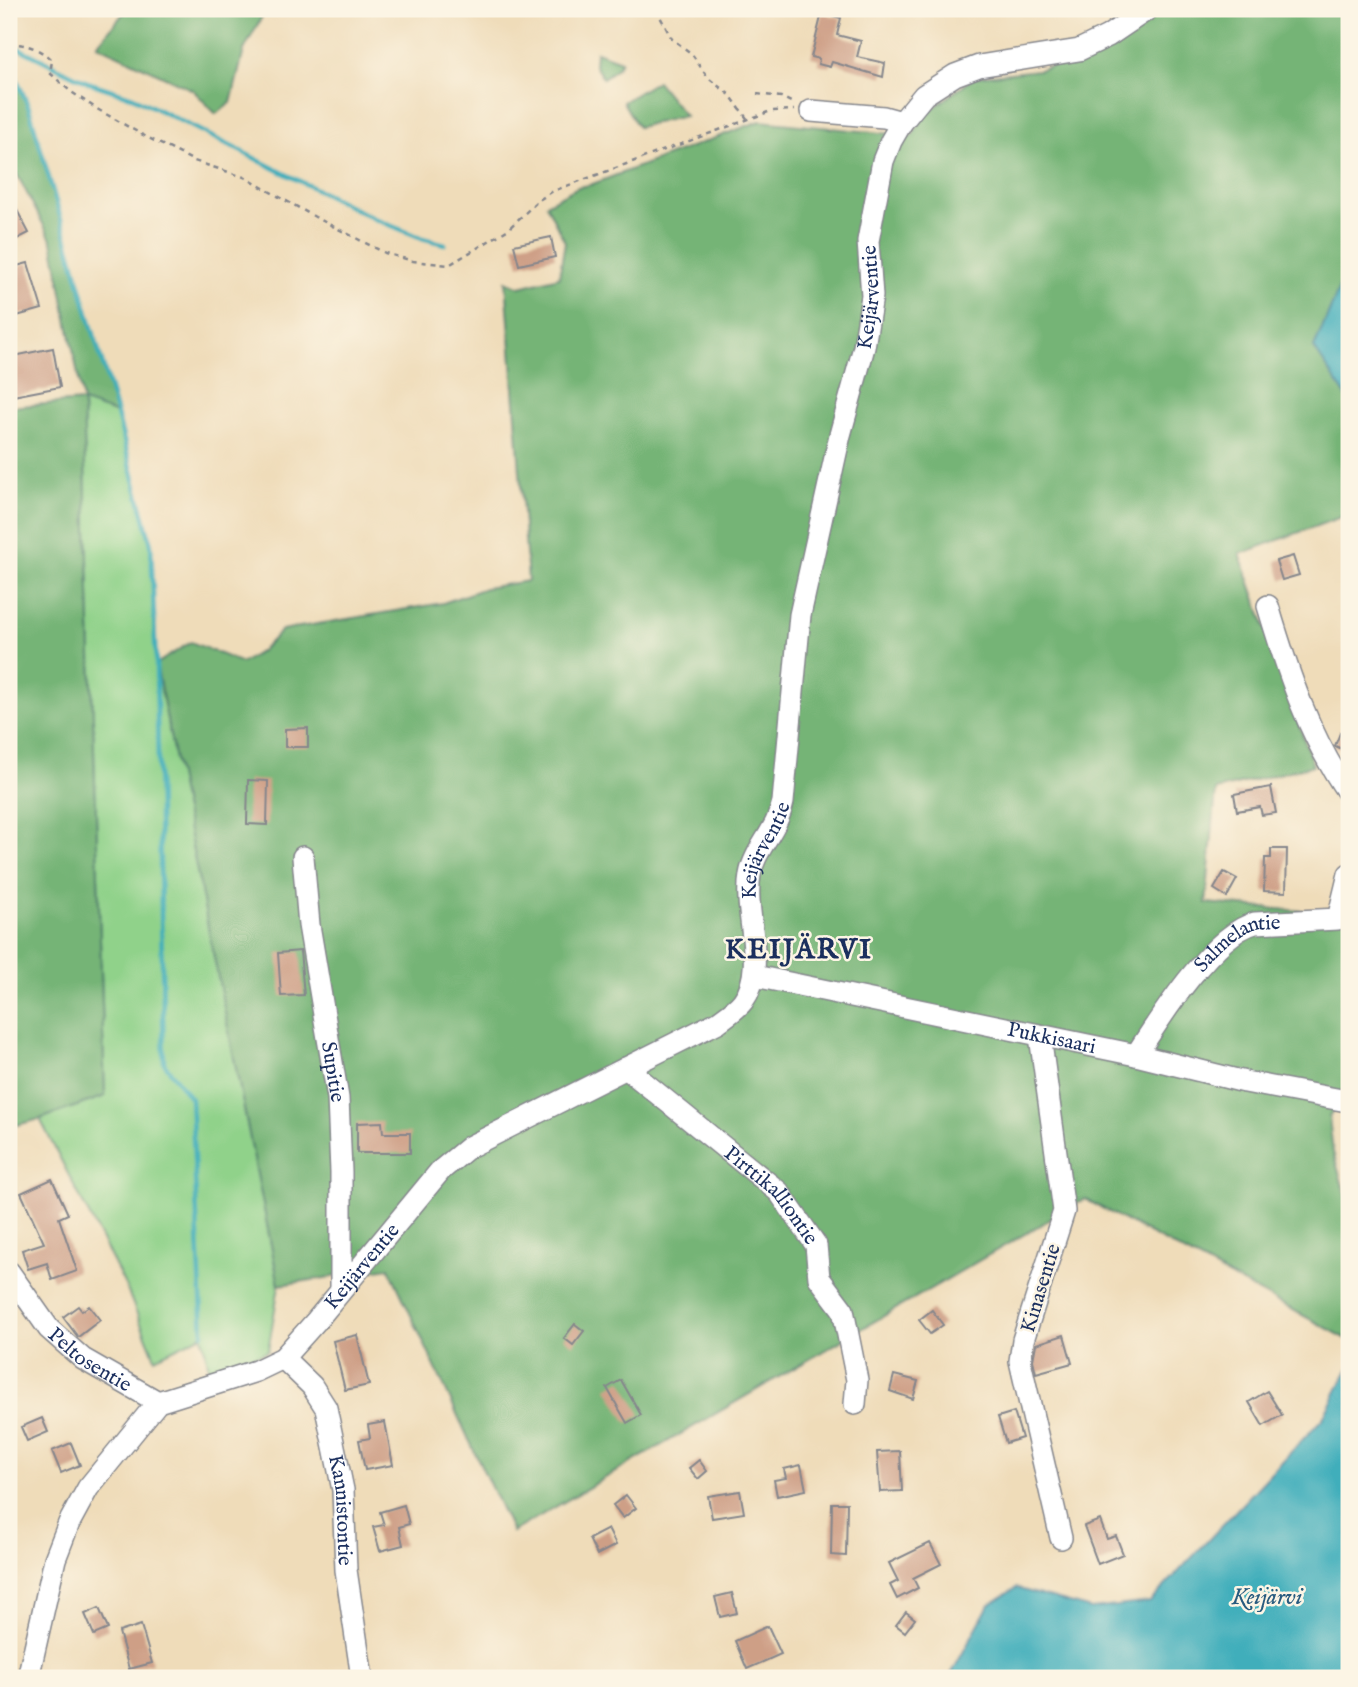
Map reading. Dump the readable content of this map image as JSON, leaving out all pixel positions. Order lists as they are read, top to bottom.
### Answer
{
  "streets": {
    "street": [
      "Keijärventie",
      "Salmelantie",
      "Pukkisaari",
      "Supitie",
      "Pirttikalliontie",
      "Kinasentie",
      "Peltosentie",
      "Kannistontie"
    ]
  },
  "crossings": [
    ["Keijärventie", "Pukkisaari"],
    ["Keijärventie", "Supitie"],
    ["Keijärventie", "Pirttikalliontie"],
    ["Keijärventie", "Peltosentie"],
    ["Keijärventie", "Kannistontie"],
    ["Salmelantie", "Pukkisaari"],
    ["Pukkisaari", "Kinasentie"]
  ],
  "districts": ["KEIJÄRVI"],
  "water": ["Keijärvi"]
}
